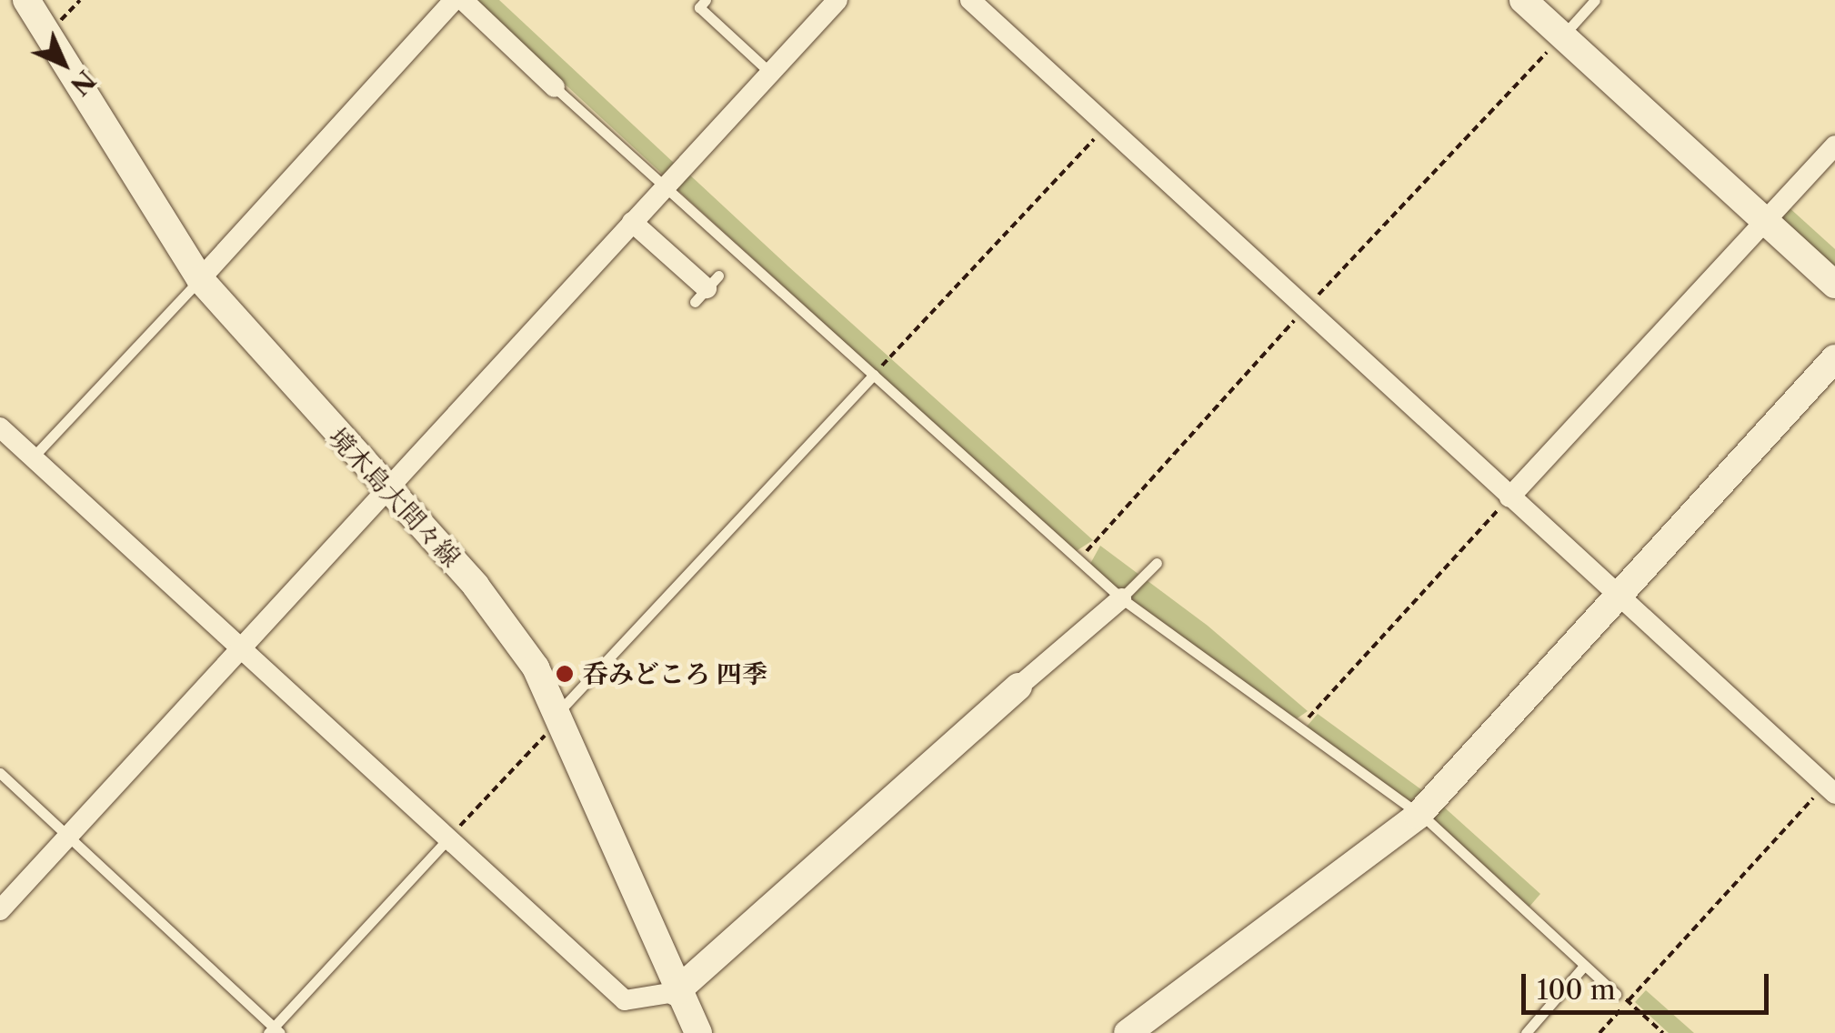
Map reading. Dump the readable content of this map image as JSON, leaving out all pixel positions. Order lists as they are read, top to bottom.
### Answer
{
  "streets": {
    "street": ["境木島大間々線"]
  },
  "places": ["呑みどころ 四季"],
  "scale_bar": "100 m",
  "north": "bottom right"
}
